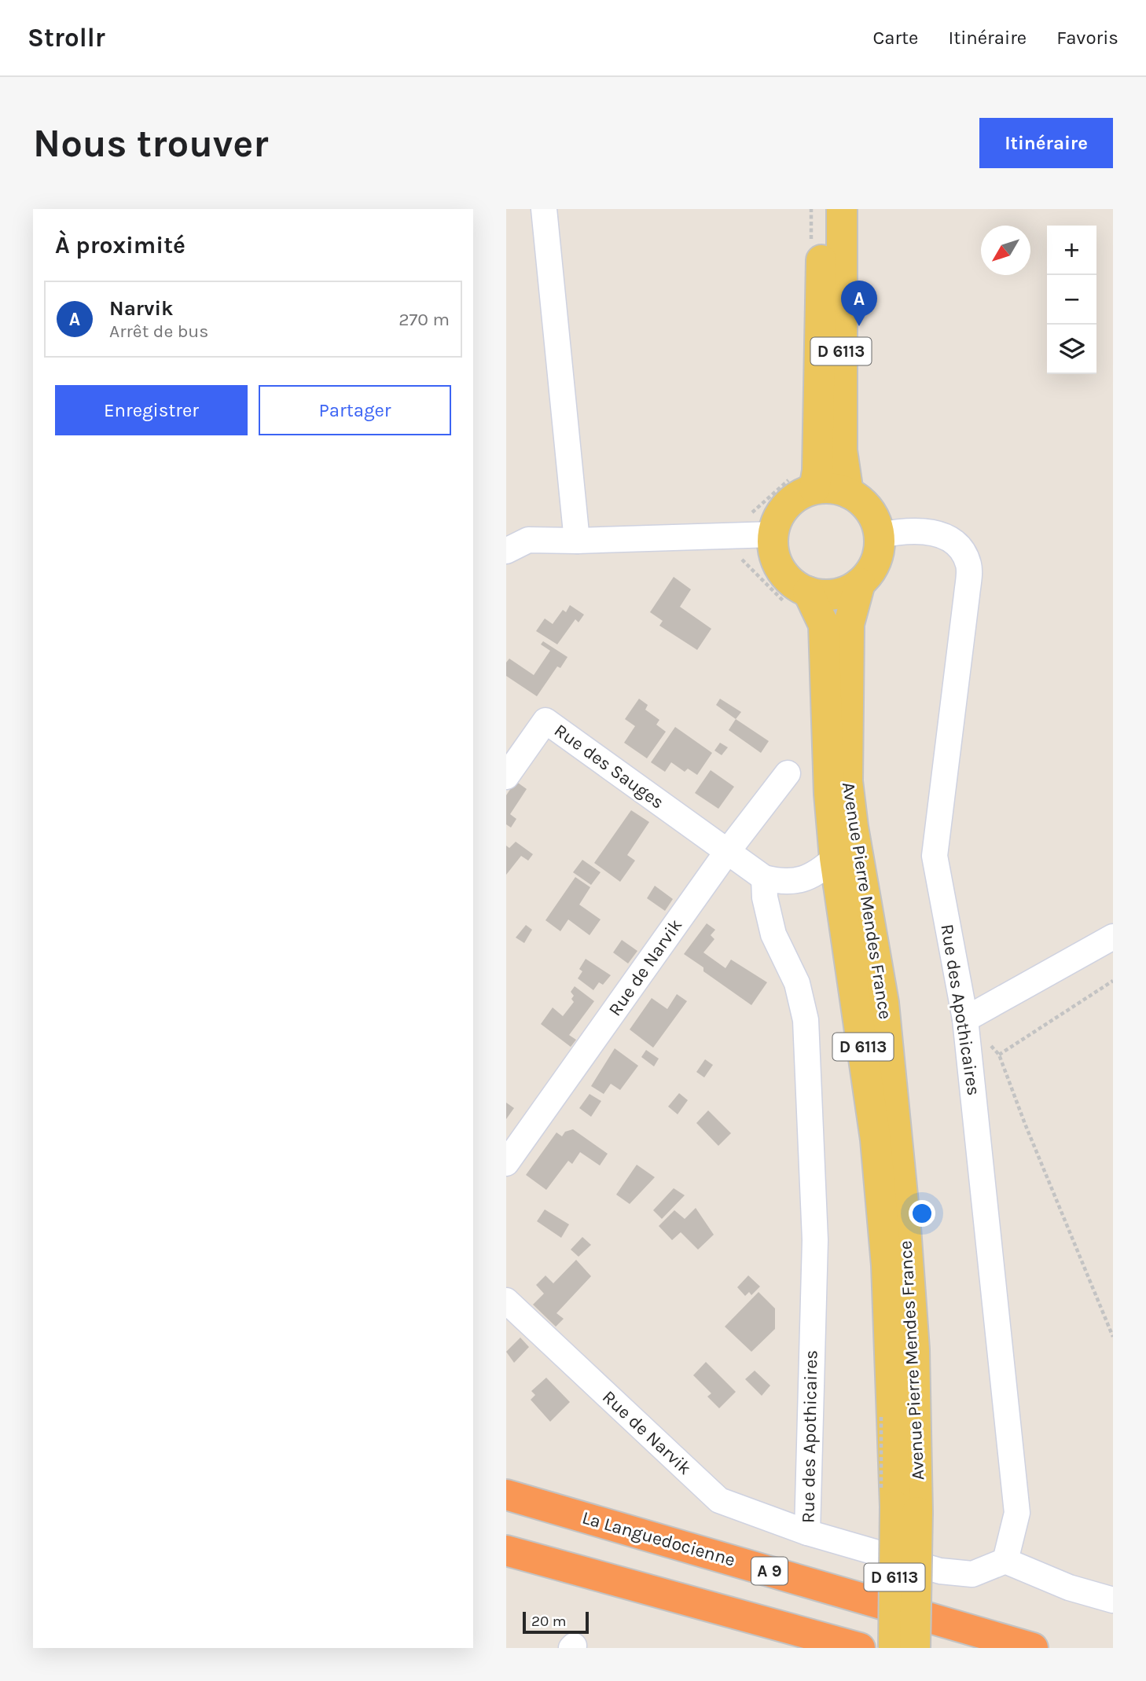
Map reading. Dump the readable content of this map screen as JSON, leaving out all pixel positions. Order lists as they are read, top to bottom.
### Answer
{
  "streets": {
    "highway": ["La Languedocienne", "A 9"],
    "main road": ["D 6113", "Avenue Pierre Mendes France"],
    "street": ["Rue des Sauges", "Rue de Narvik", "Rue des Apothicaires"]
  },
  "crossings": [
    ["D 6113", "Avenue Pierre Mendes France"],
    ["D 6113", "Rue des Apothicaires"],
    ["Rue des Sauges", "Rue de Narvik"],
    ["Avenue Pierre Mendes France", "Rue des Apothicaires"],
    ["Rue de Narvik", "Rue des Apothicaires"]
  ],
  "scale_bar": "20 m",
  "north": "bottom left",
  "page": {
    "header": "Strollr",
    "nav": ["Carte", "Itinéraire", "Favoris"],
    "buttons": [
      "Itinéraire",
      ["Enregistrer", "Partager"]
    ],
    "title": "Nous trouver",
    "heading": "À proximité",
    "map_buttons": ["+", "−"],
    "list": [
      {
        "mark": "A",
        "name": "Narvik",
        "note": "Arrêt de bus",
        "value": "270 m"
      }
    ],
    "pins": "A",
    "scale": "20 m"
  }
}
